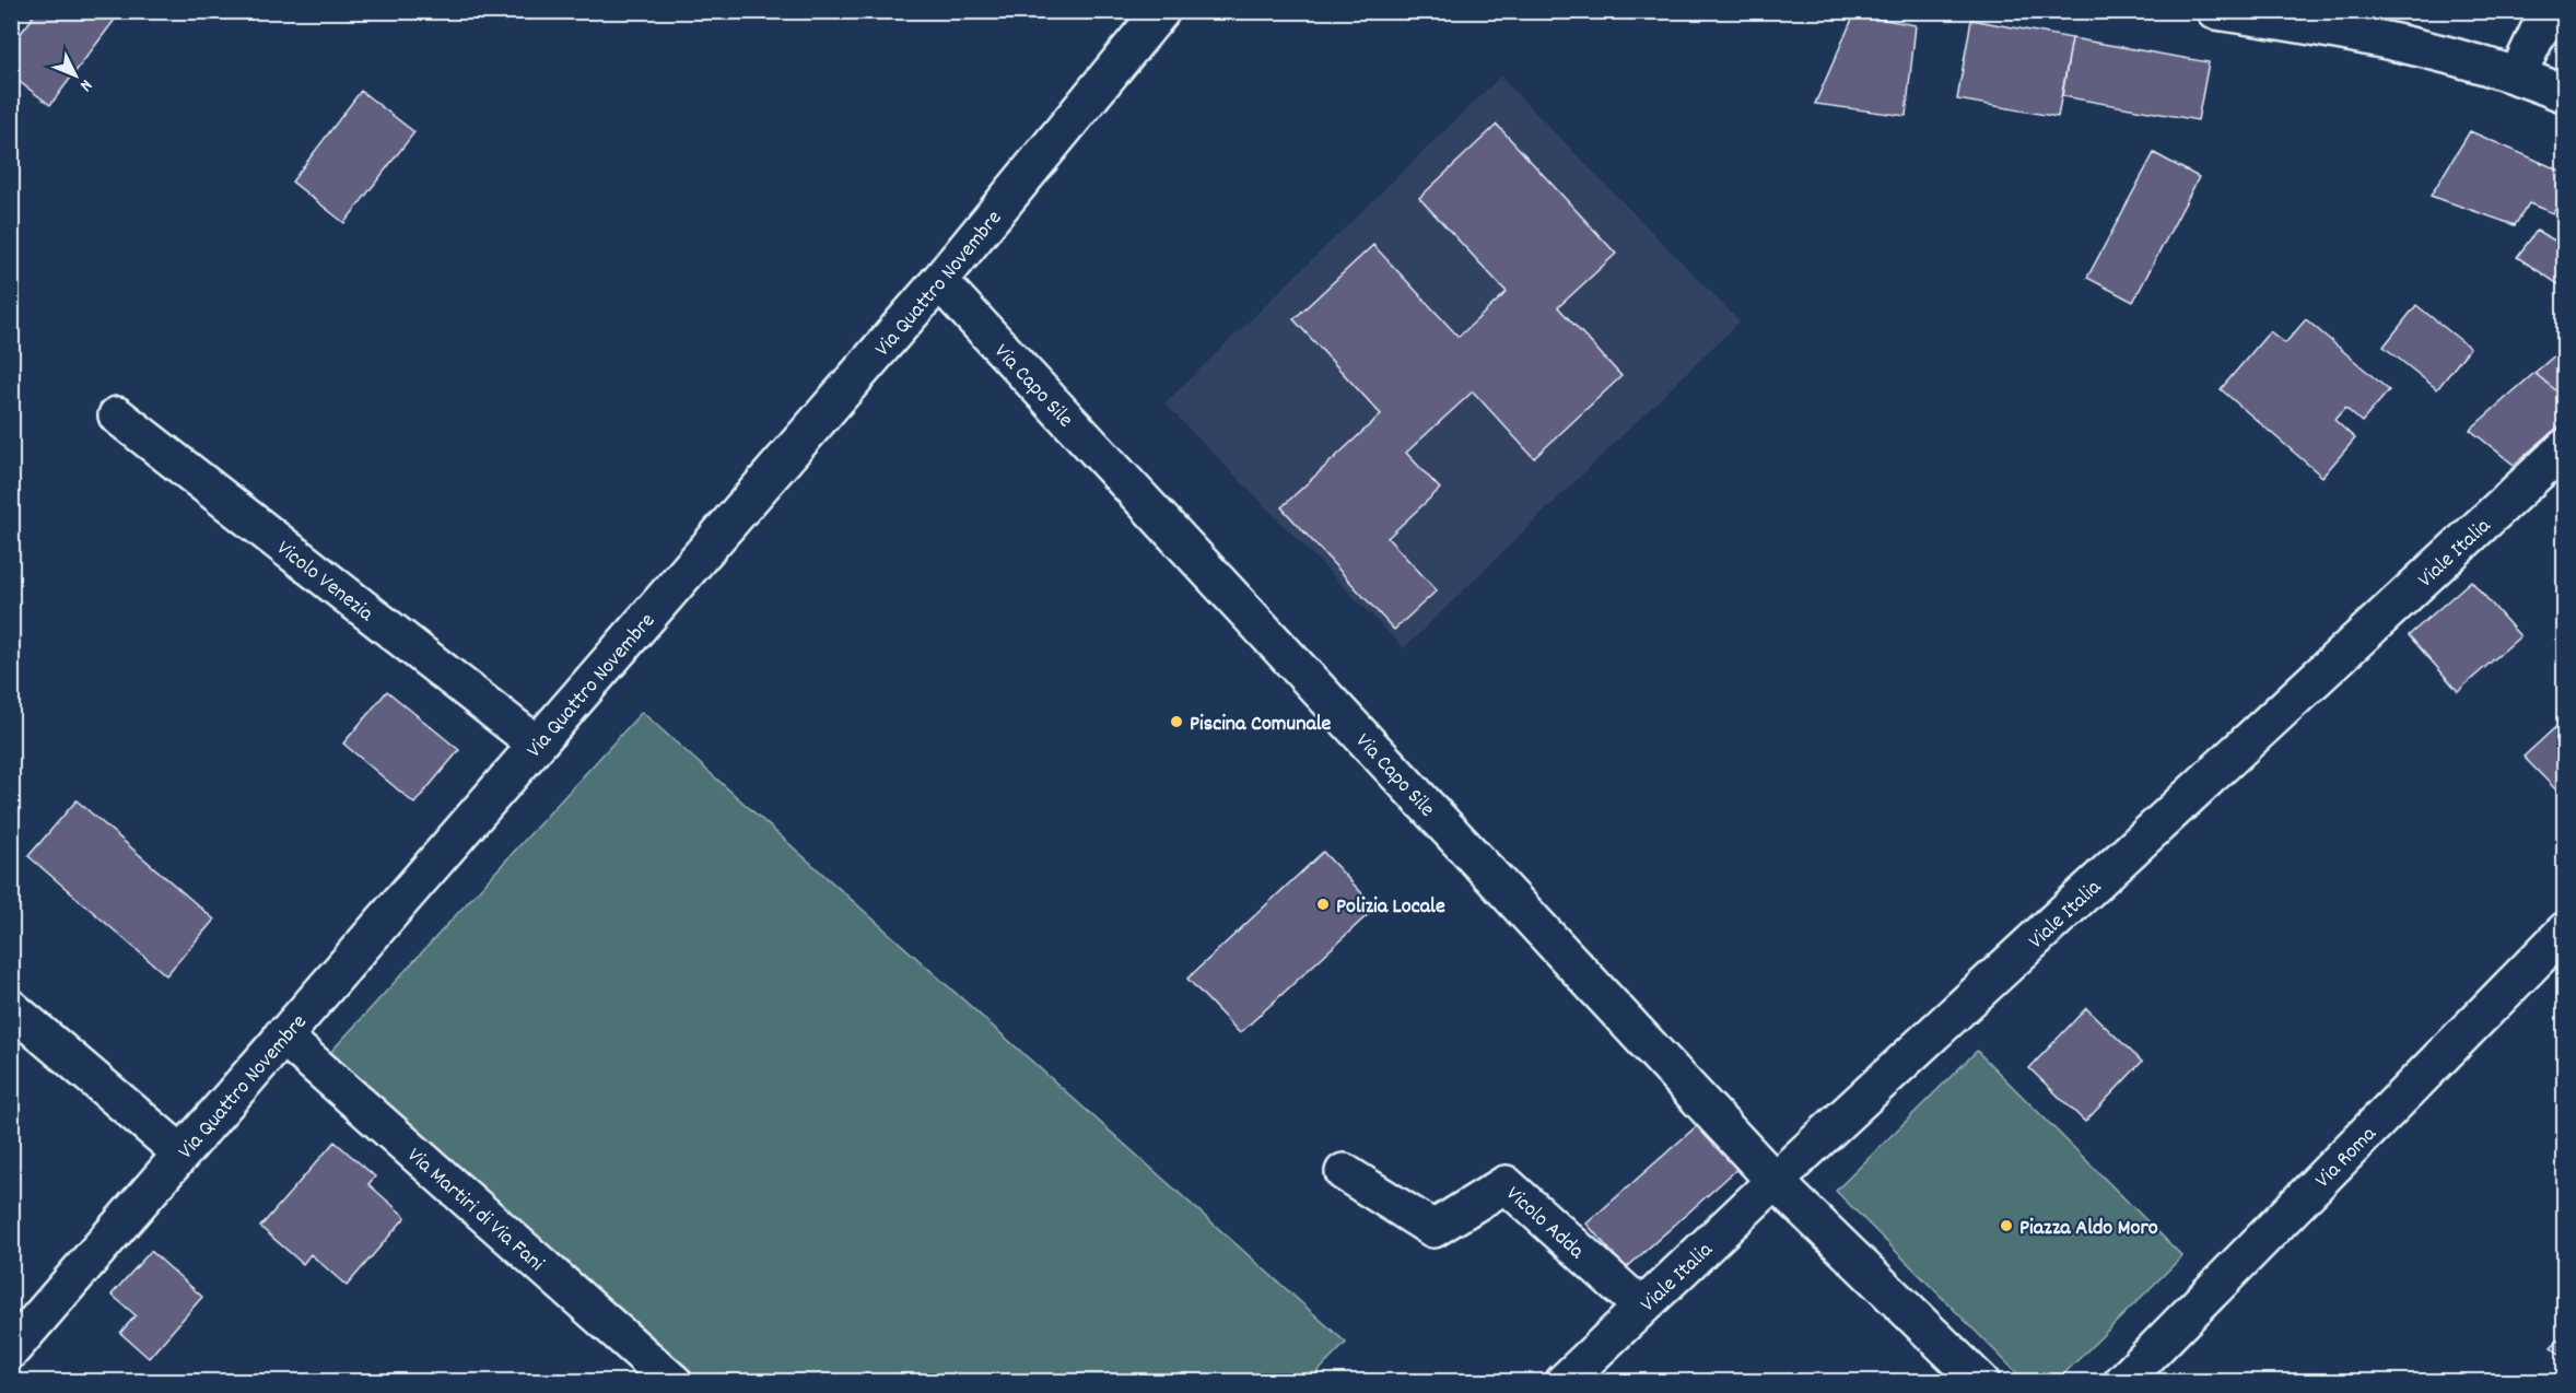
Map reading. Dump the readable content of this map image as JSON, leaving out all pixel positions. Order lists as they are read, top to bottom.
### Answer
{
  "streets": {
    "street": [
      "Via Quattro Novembre",
      "Via Capo Sile",
      "Viale Italia",
      "Vicolo Venezia",
      "Via Roma",
      "Via Martiri di Via Fani",
      "Vicolo Adda"
    ]
  },
  "crossings": [
    ["Via Quattro Novembre", "Via Capo Sile"],
    ["Via Quattro Novembre", "Vicolo Venezia"],
    ["Via Quattro Novembre", "Via Martiri di Via Fani"],
    ["Via Capo Sile", "Viale Italia"],
    ["Viale Italia", "Vicolo Adda"]
  ],
  "places": ["Piscina Comunale", "Polizia Locale", "Piazza Aldo Moro"],
  "north": "bottom right"
}
